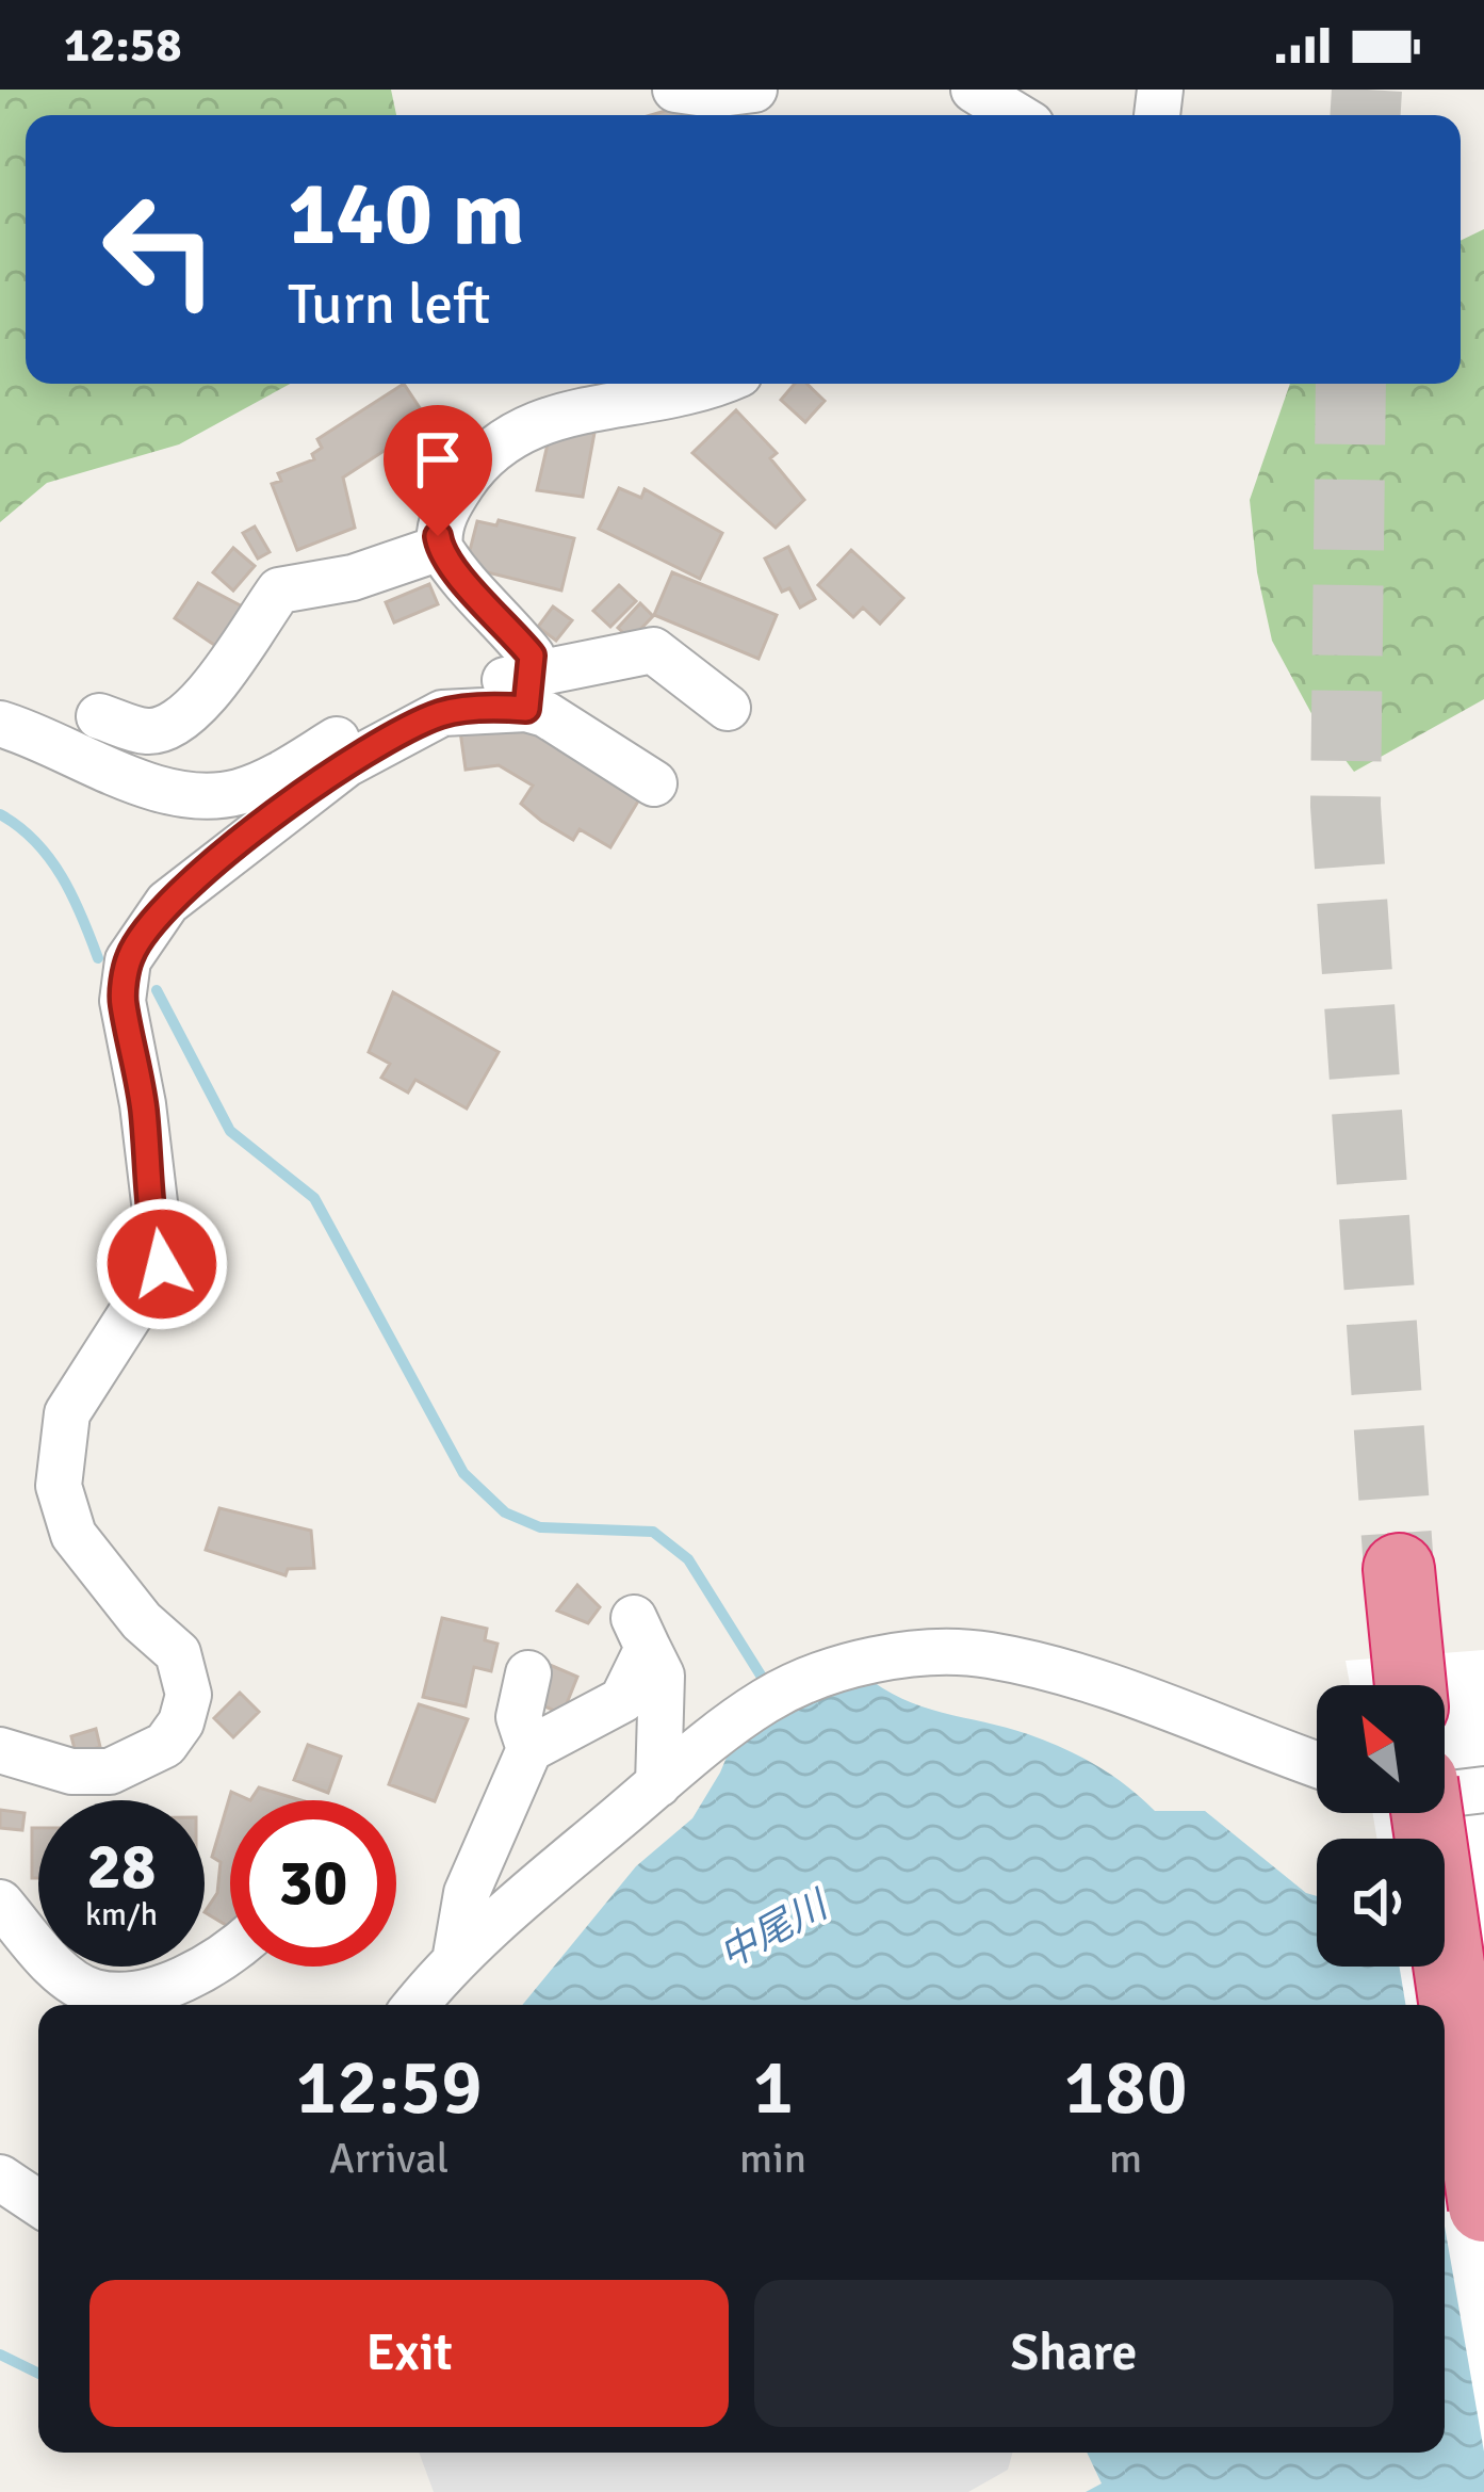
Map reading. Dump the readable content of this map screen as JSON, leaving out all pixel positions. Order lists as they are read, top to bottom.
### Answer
{
  "water": ["中尾川"],
  "north": "top left",
  "page": {
    "status": "12:58",
    "turn": ["140 m", "Turn left"],
    "speed": "28 km/h",
    "limit": "30",
    "eta": [
      "12:59",
      "Arrival",
      "1",
      "min",
      "180",
      "m"
    ],
    "buttons": ["Exit", "Share"]
  }
}
